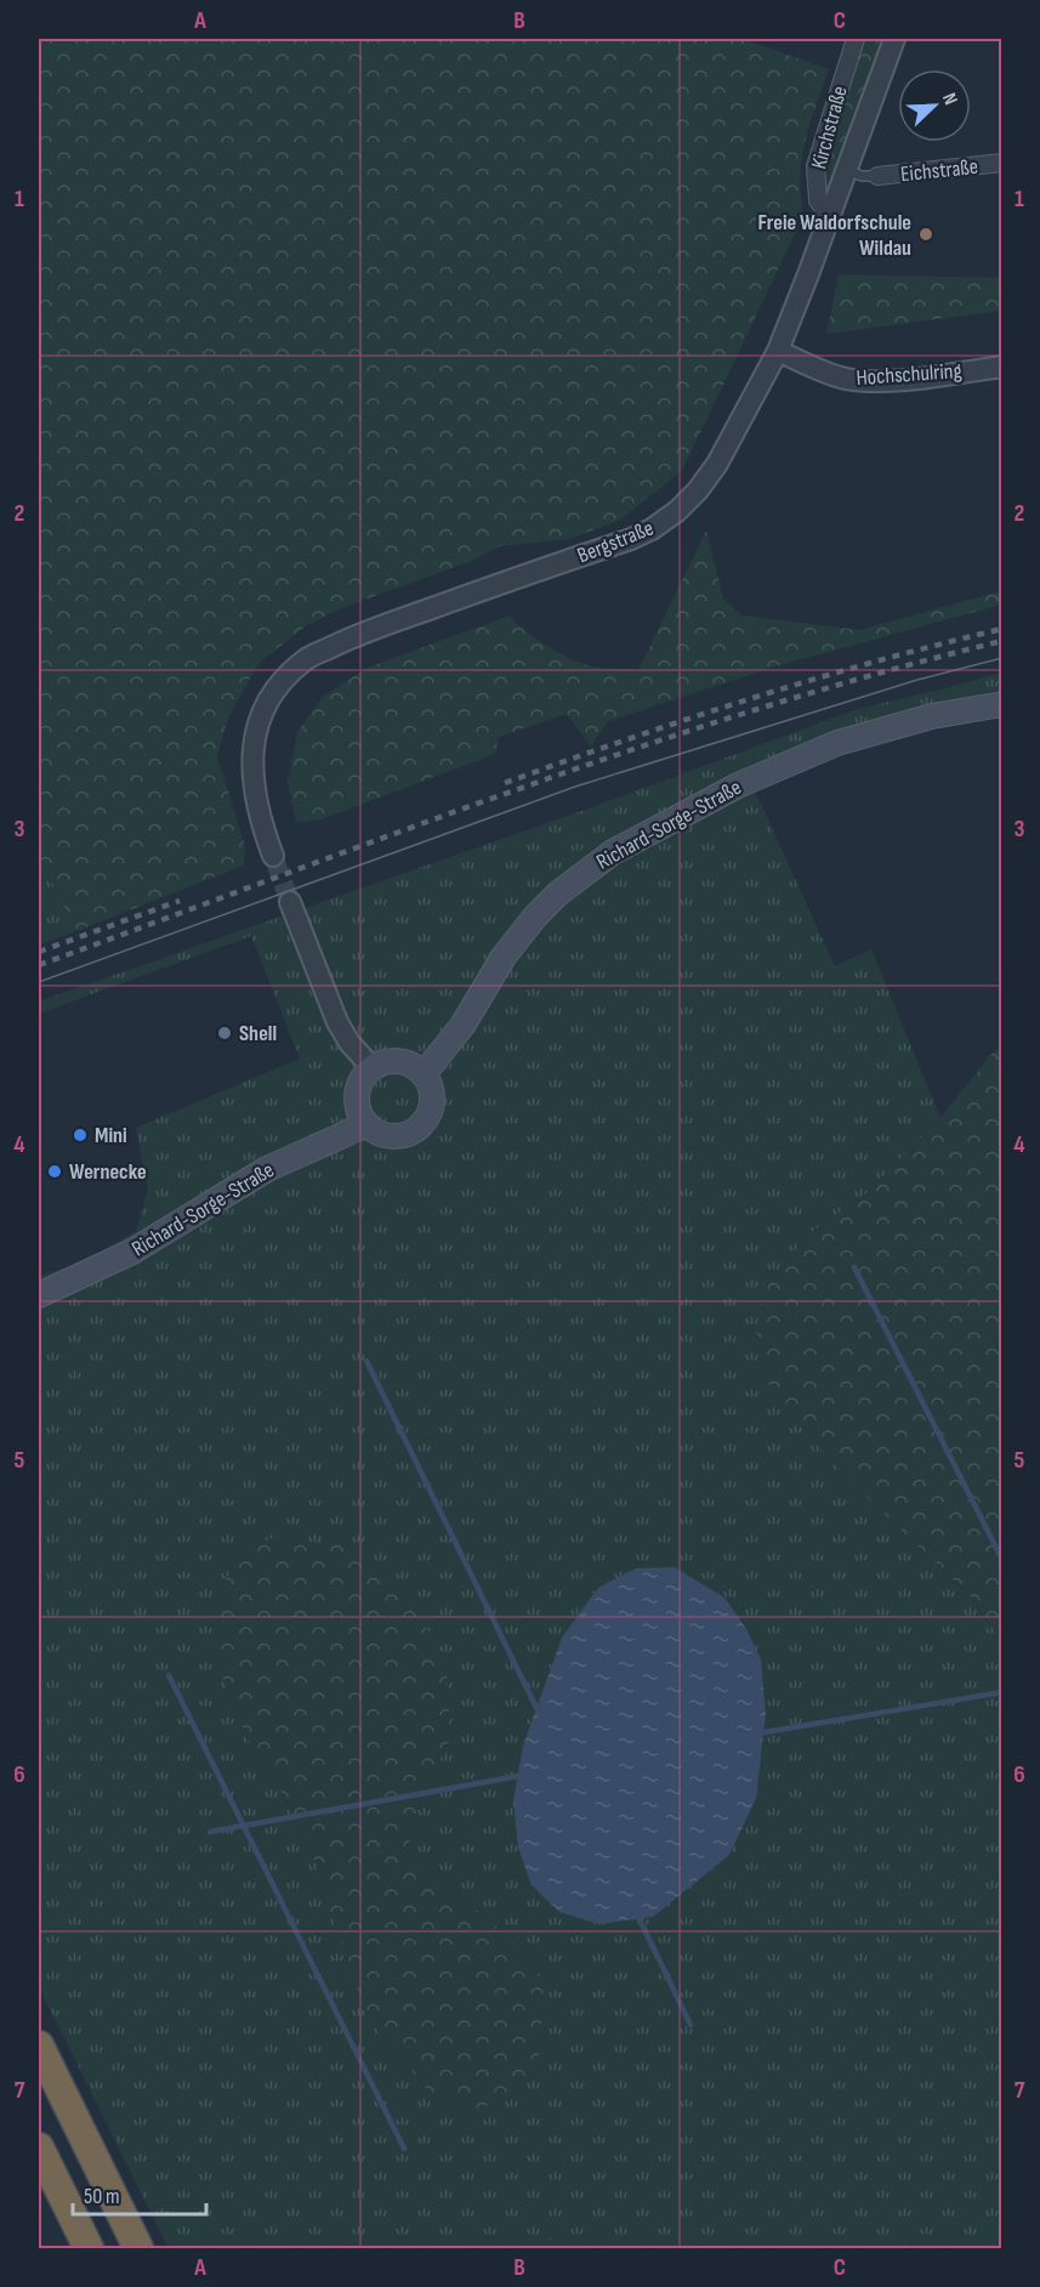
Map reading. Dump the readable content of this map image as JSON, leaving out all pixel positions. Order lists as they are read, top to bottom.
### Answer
{
  "streets": {
    "main road": ["Richard-Sorge-Straße"],
    "street": [
      "Kirchstraße",
      "Eichstraße",
      "Hochschulring",
      "Bergstraße"
    ]
  },
  "crossings": [
    ["Kirchstraße", "Bergstraße"],
    ["Hochschulring", "Bergstraße"]
  ],
  "places": [
    "Freie Waldorfschule Wildau",
    "Shell",
    "Mini",
    "Wernecke"
  ],
  "scale_bar": "50 m",
  "north": "top right",
  "grid": {
    "columns": ["A", "B", "C"],
    "rows": [
      "1",
      "2",
      "3",
      "4",
      "5",
      "6",
      "7"
    ]
  }
}
